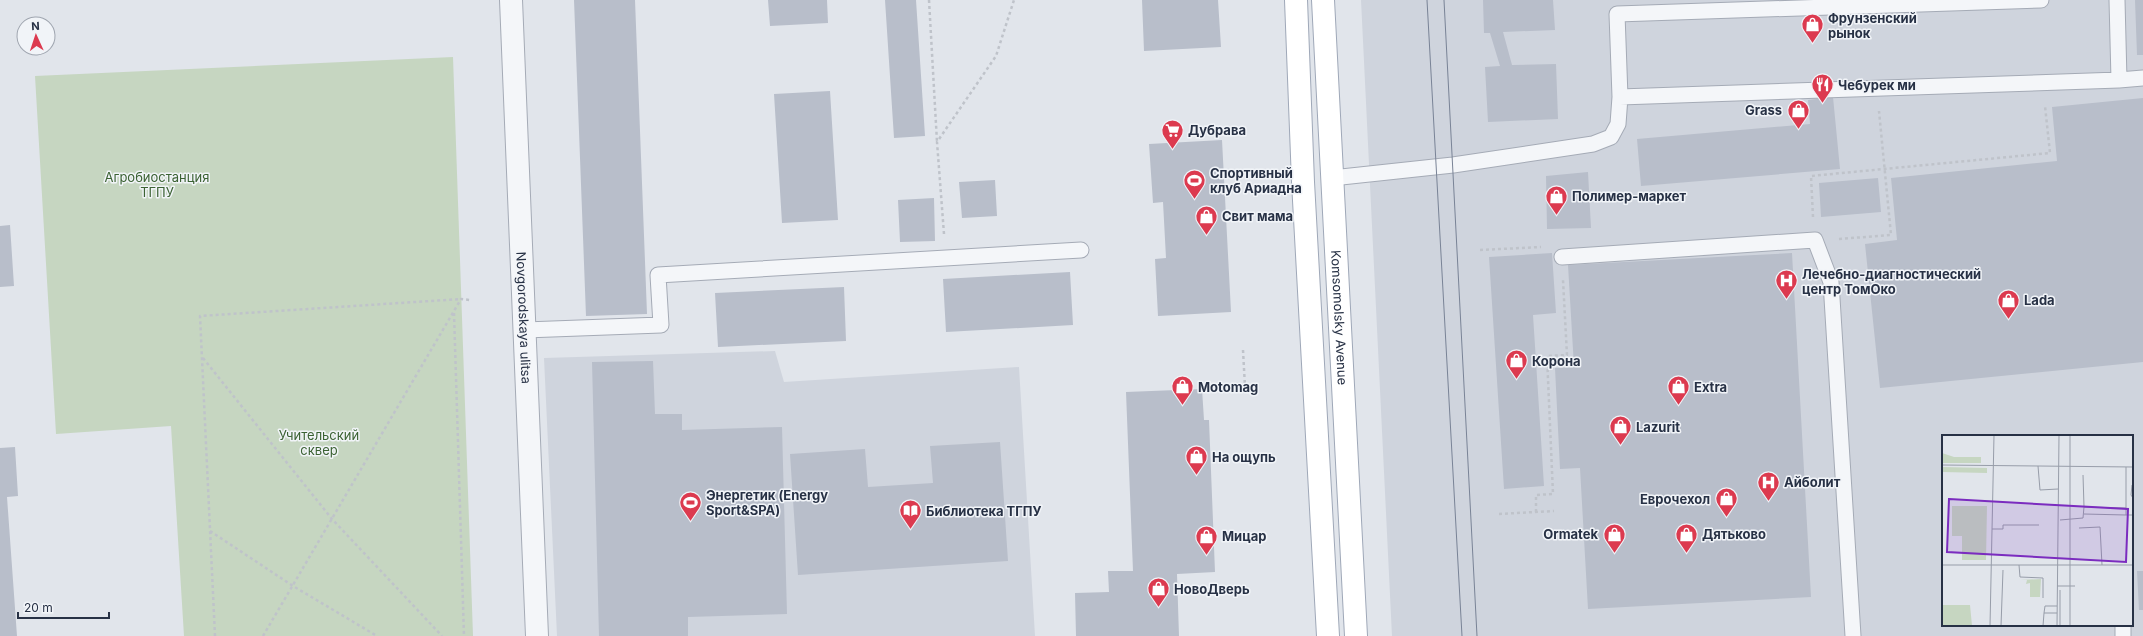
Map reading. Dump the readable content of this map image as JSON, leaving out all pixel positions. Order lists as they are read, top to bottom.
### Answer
{
  "streets": {
    "main road": ["Komsomolsky Avenue"],
    "street": ["Novgorodskaya ulitsa"]
  },
  "parks": ["Агробиостанция ТГПУ", "Учительский сквер"],
  "places": {
    "shop": [
      "Фрунзенский рынок",
      "Grass",
      "Полимер-маркет",
      "Свит мама",
      "Lada",
      "Корона",
      "Motomag",
      "Extra",
      "Lazurit",
      "На ощупь",
      "Еврочехол",
      "Ormatek",
      "Дятьково",
      "Мицар",
      "НовоДверь"
    ],
    "restaurant": ["Чебурек ми"],
    "supermarket": ["Дубрава"],
    "sports": ["Спортивный клуб Ариадна", "Энергетик (Energy Sport&SPA)"],
    "hospital": ["Лечебно-диагностический центр ТомОко", "Айболит"],
    "library": ["Библиотека ТГПУ"]
  },
  "scale_bar": "20 m",
  "north": "top"
}
